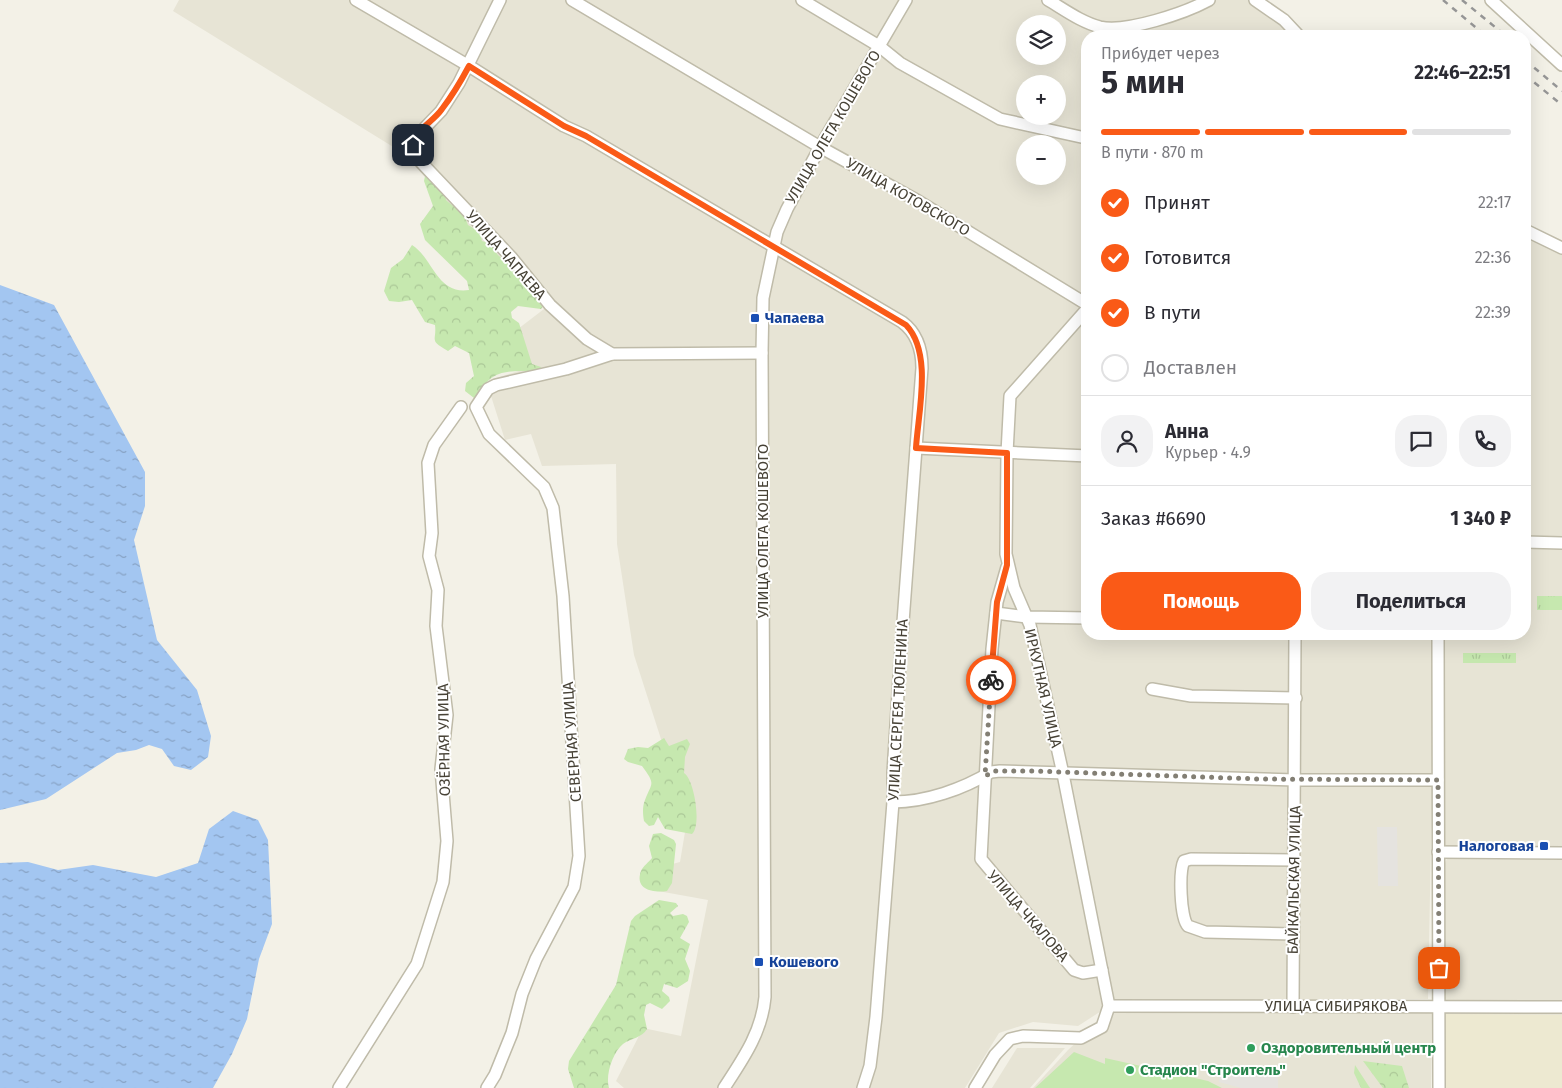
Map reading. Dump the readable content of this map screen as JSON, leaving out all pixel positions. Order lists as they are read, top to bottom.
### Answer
{
  "streets": {
    "street": [
      "УЛИЦА ОЛЕГА КОШЕВОГО",
      "УЛИЦА КОТОВСКОГО",
      "УЛИЦА ЧАПАЕВА",
      "ИРКУТНАЯ УЛИЦА",
      "УЛИЦА СЕРГЕЯ ТЮЛЕНИНА",
      "ОЗЁРНАЯ УЛИЦА",
      "СЕВЕРНАЯ УЛИЦА",
      "БАЙКАЛЬСКАЯ УЛИЦА",
      "УЛИЦА ЧКАЛОВА",
      "УЛИЦА СИБИРЯКОВА"
    ]
  },
  "crossings": [
    ["УЛИЦА ОЛЕГА КОШЕВОГО", "УЛИЦА КОТОВСКОГО"],
    ["УЛИЦА ОЛЕГА КОШЕВОГО", "УЛИЦА СЕРГЕЯ ТЮЛЕНИНА"],
    ["УЛИЦА ЧАПАЕВА", "СЕВЕРНАЯ УЛИЦА"],
    ["ИРКУТНАЯ УЛИЦА", "УЛИЦА ЧКАЛОВА"],
    ["ИРКУТНАЯ УЛИЦА", "УЛИЦА СИБИРЯКОВА"],
    ["БАЙКАЛЬСКАЯ УЛИЦА", "УЛИЦА СИБИРЯКОВА"]
  ],
  "places": {
    "transit": ["Чапаева", "Налоговая", "Кошевого"],
    "other": ["Оздоровительный центр", "Стадион \"Строитель\""]
  },
  "page": {
    "map_buttons": ["+", "−"],
    "heading": ["5 мин", "Прибудет через", "22:46–22:51"],
    "panel": [
      "Анна",
      "Курьер · 4.9",
      "Заказ #6690",
      "1 340 ₽"
    ],
    "bar": "В пути · 870 m",
    "list": [
      ["Принят", "22:17"],
      ["Готовится", "22:36"],
      ["В пути", "22:39"],
      "Доставлен"
    ],
    "buttons": ["Помощь", "Поделиться"]
  }
}
